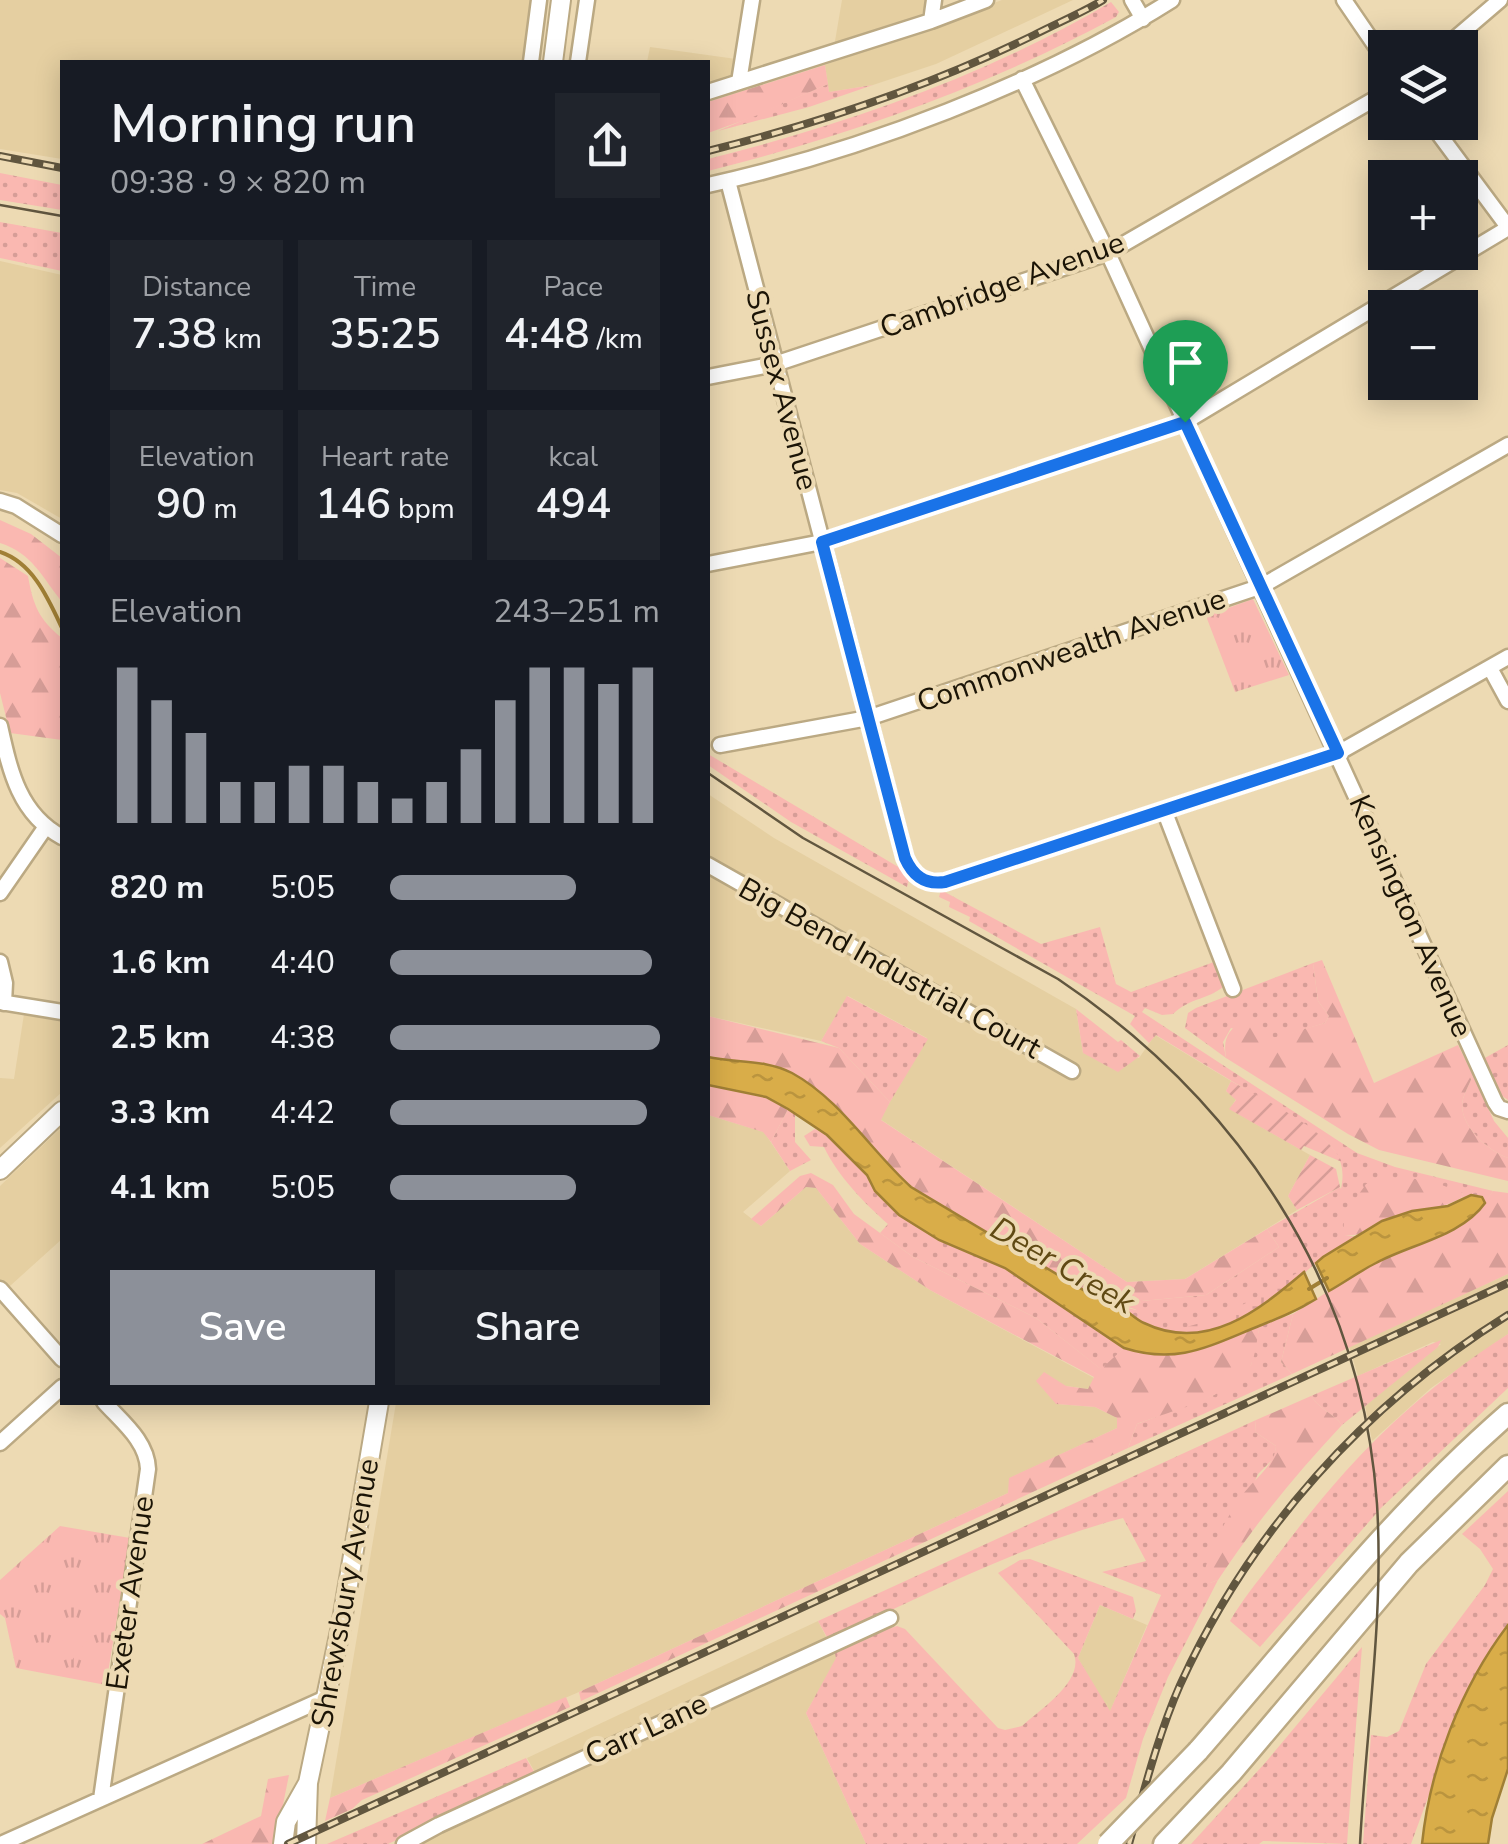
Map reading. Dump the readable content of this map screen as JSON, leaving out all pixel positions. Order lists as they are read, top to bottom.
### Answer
{
  "streets": {
    "main road": ["Shrewsbury Avenue"],
    "street": [
      "Cambridge Avenue",
      "Sussex Avenue",
      "Commonwealth Avenue",
      "Kensington Avenue",
      "Big Bend Industrial Court",
      "Exeter Avenue",
      "Carr Lane"
    ]
  },
  "crossings": [
    ["Cambridge Avenue", "Sussex Avenue"],
    ["Cambridge Avenue", "Kensington Avenue"],
    ["Sussex Avenue", "Commonwealth Avenue"],
    ["Commonwealth Avenue", "Kensington Avenue"]
  ],
  "water": ["Deer Creek"],
  "page": {
    "map_buttons": ["+", "−"],
    "heading": ["Morning run", "09:38 · 9 × 820 m"],
    "stats": [
      ["Distance", "7.38 km"],
      ["Time", "35:25"],
      ["Pace", "4:48 /km"],
      ["Elevation", "90 m"],
      ["Heart rate", "146 bpm"],
      ["kcal", "494"]
    ],
    "chart": ["Elevation", "243–251 m"],
    "list": [
      {
        "name": "820 m",
        "note": "5:05"
      },
      {
        "name": "1.6 km",
        "note": "4:40"
      },
      {
        "name": "2.5 km",
        "note": "4:38"
      },
      {
        "name": "3.3 km",
        "note": "4:42"
      },
      {
        "name": "4.1 km",
        "note": "5:05"
      }
    ],
    "buttons": ["Save", "Share"]
  }
}
